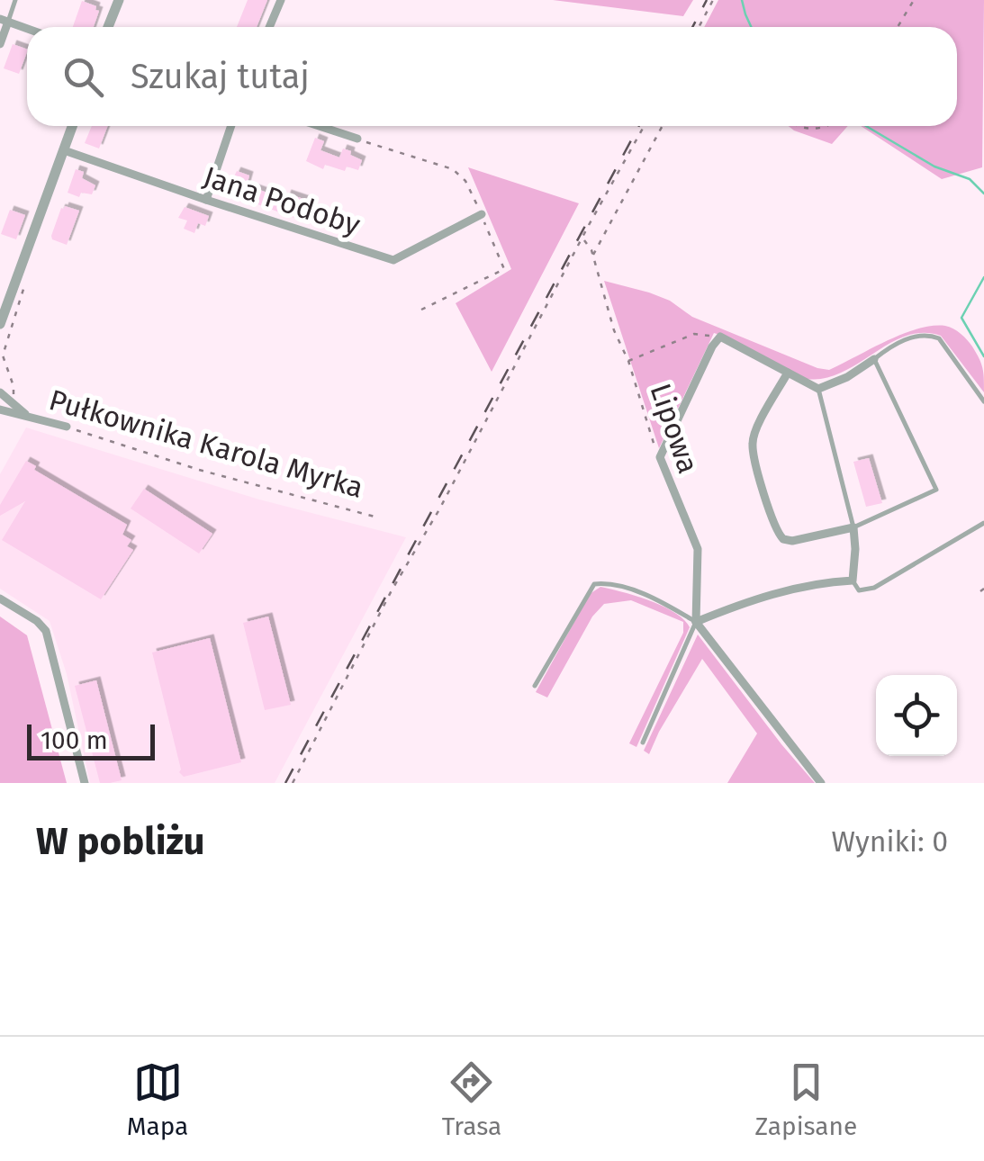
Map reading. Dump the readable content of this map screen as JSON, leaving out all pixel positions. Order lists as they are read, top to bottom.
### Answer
{
  "streets": {
    "street": ["Jana Podoby", "Lipowa", "Pułkownika Karola Myrka"]
  },
  "scale_bar": "100 m",
  "page": {
    "search": "Szukaj tutaj",
    "scale": "100 m",
    "heading": ["W pobliżu", "Wyniki: 0"],
    "nav": ["Mapa", "Trasa", "Zapisane"]
  }
}
